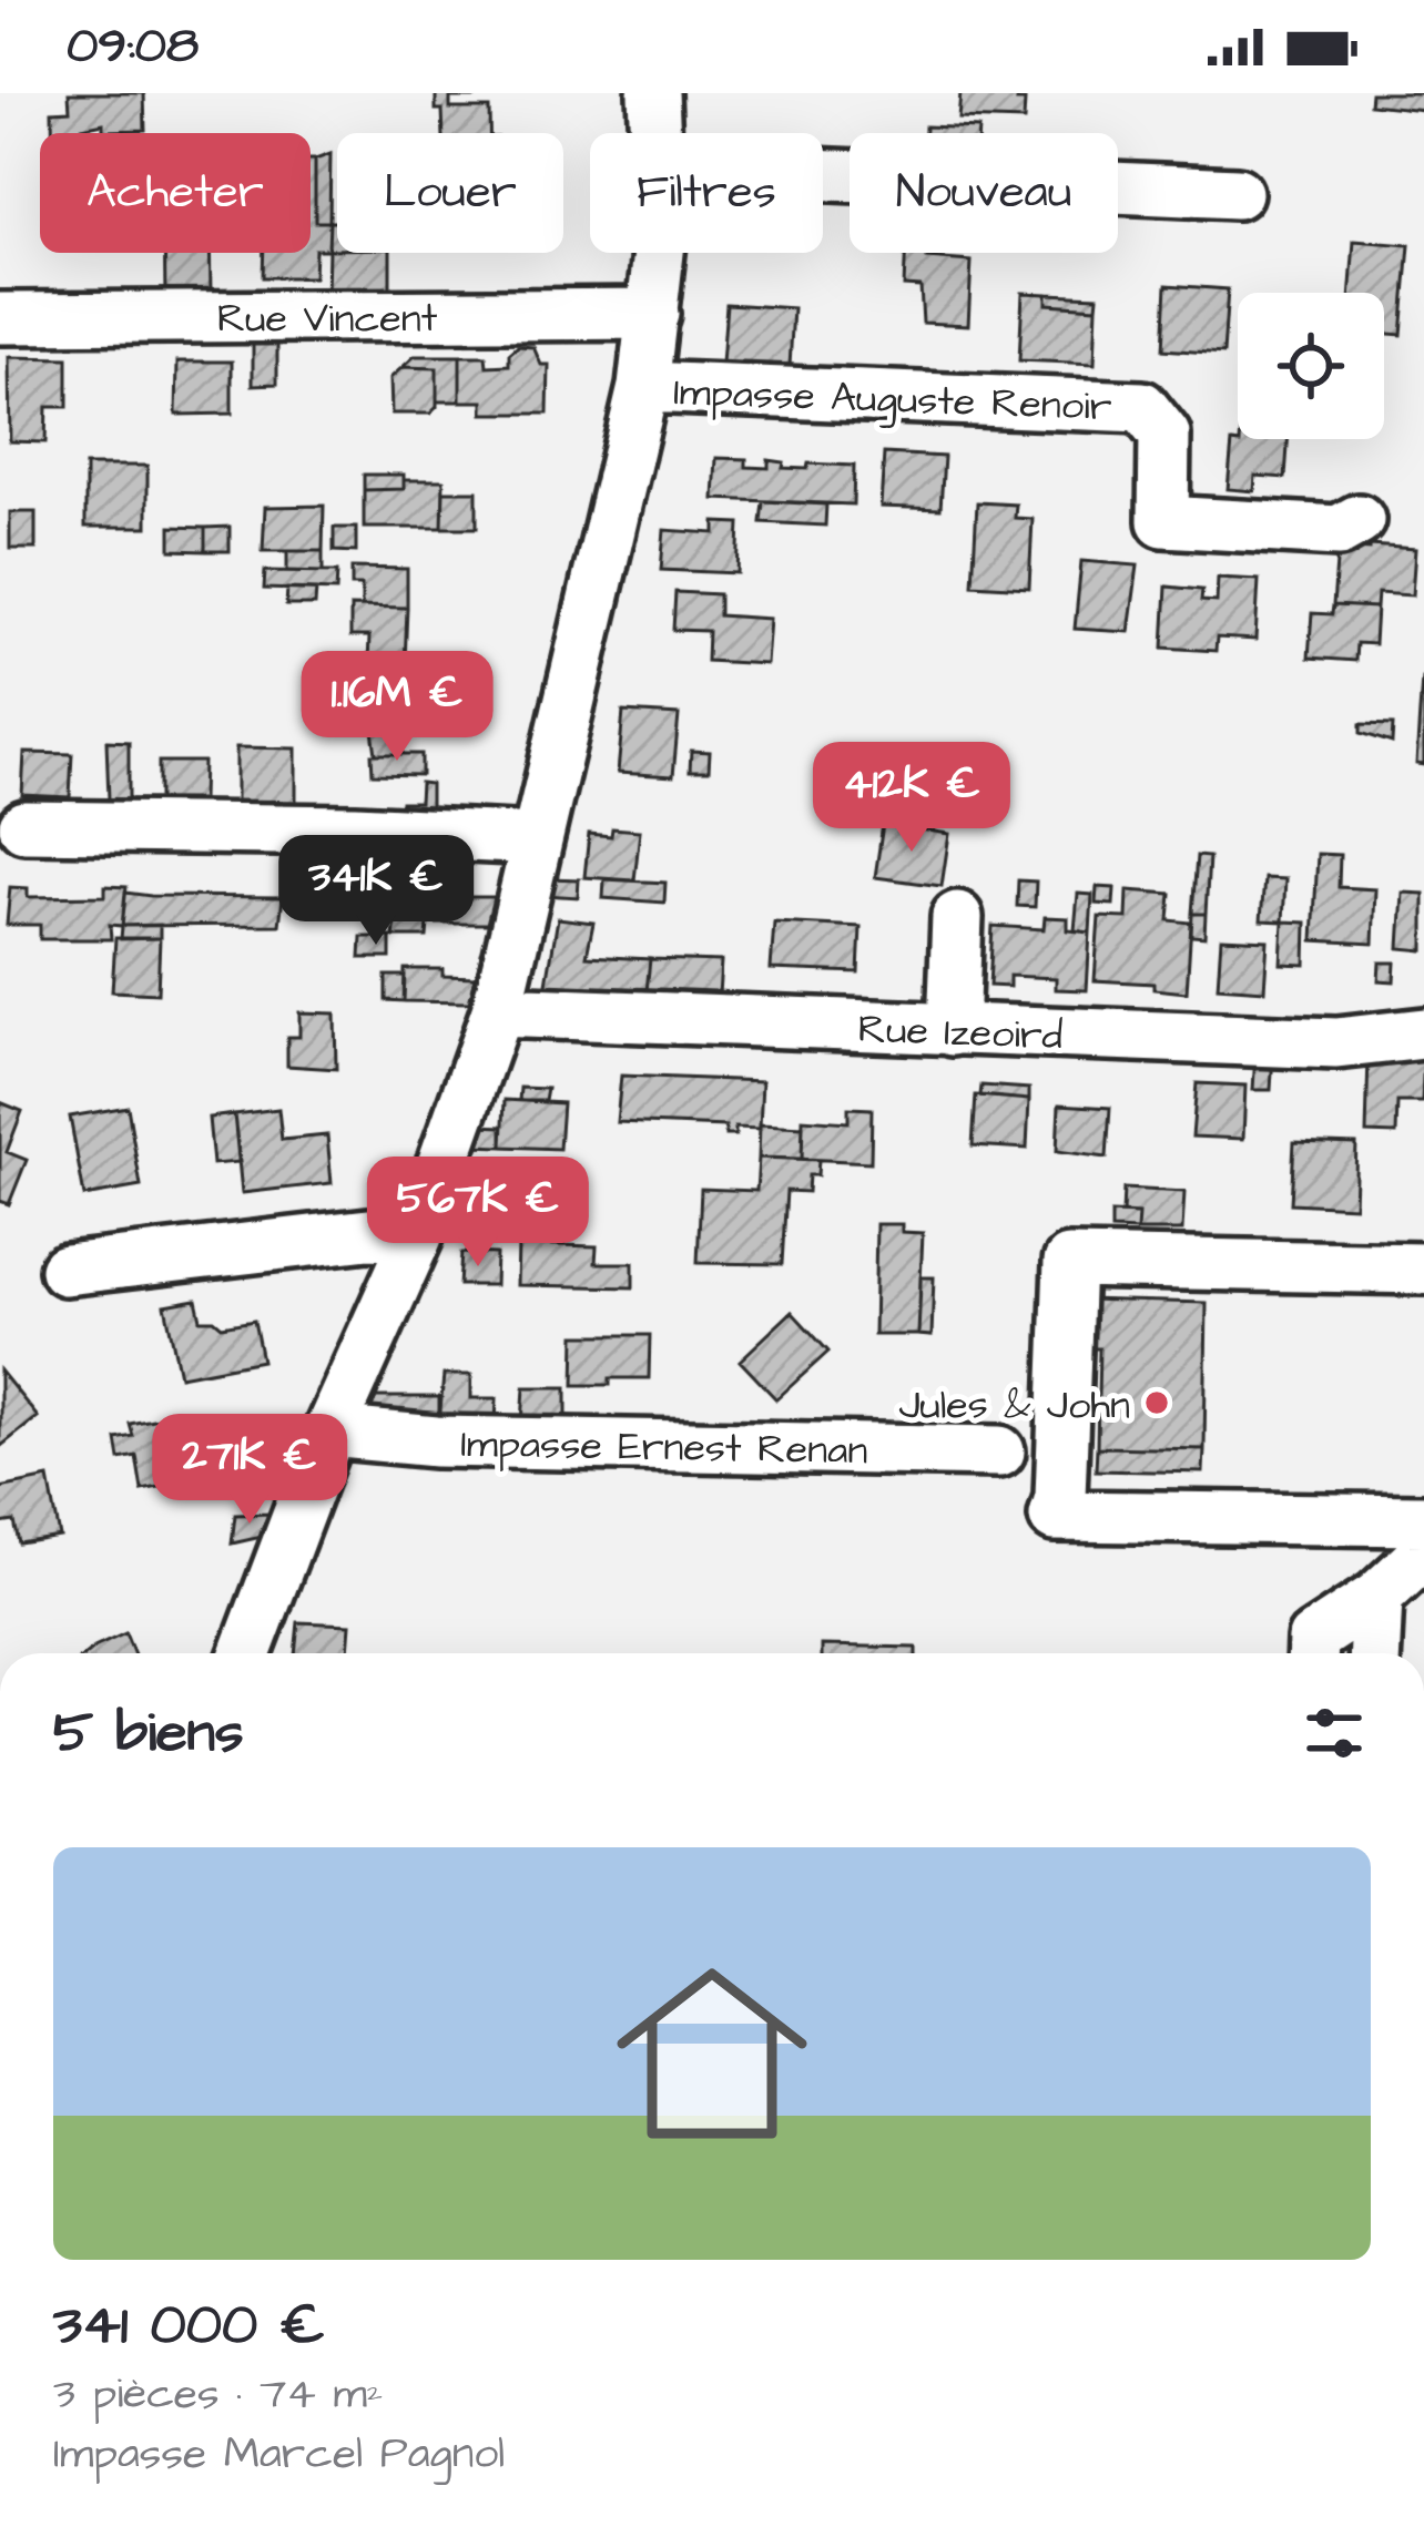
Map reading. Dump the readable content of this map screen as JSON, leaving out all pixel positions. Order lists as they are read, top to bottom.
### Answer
{
  "streets": {
    "street": [
      "Rue Vincent",
      "Impasse Auguste Renoir",
      "Rue Izeoird",
      "Impasse Ernest Renan"
    ]
  },
  "places": ["Jules & John"],
  "page": {
    "status": "09:08",
    "chip": [
      "Acheter",
      "Louer",
      "Filtres",
      "Nouveau"
    ],
    "price": [
      "1.16M €",
      "412K €",
      "341K €",
      "567K €",
      "271K €"
    ],
    "heading": "5 biens",
    "list": [
      {
        "name": "341 000 €",
        "note": "3 pièces · 74 m² · Impasse Marcel Pagnol"
      }
    ]
  }
}
